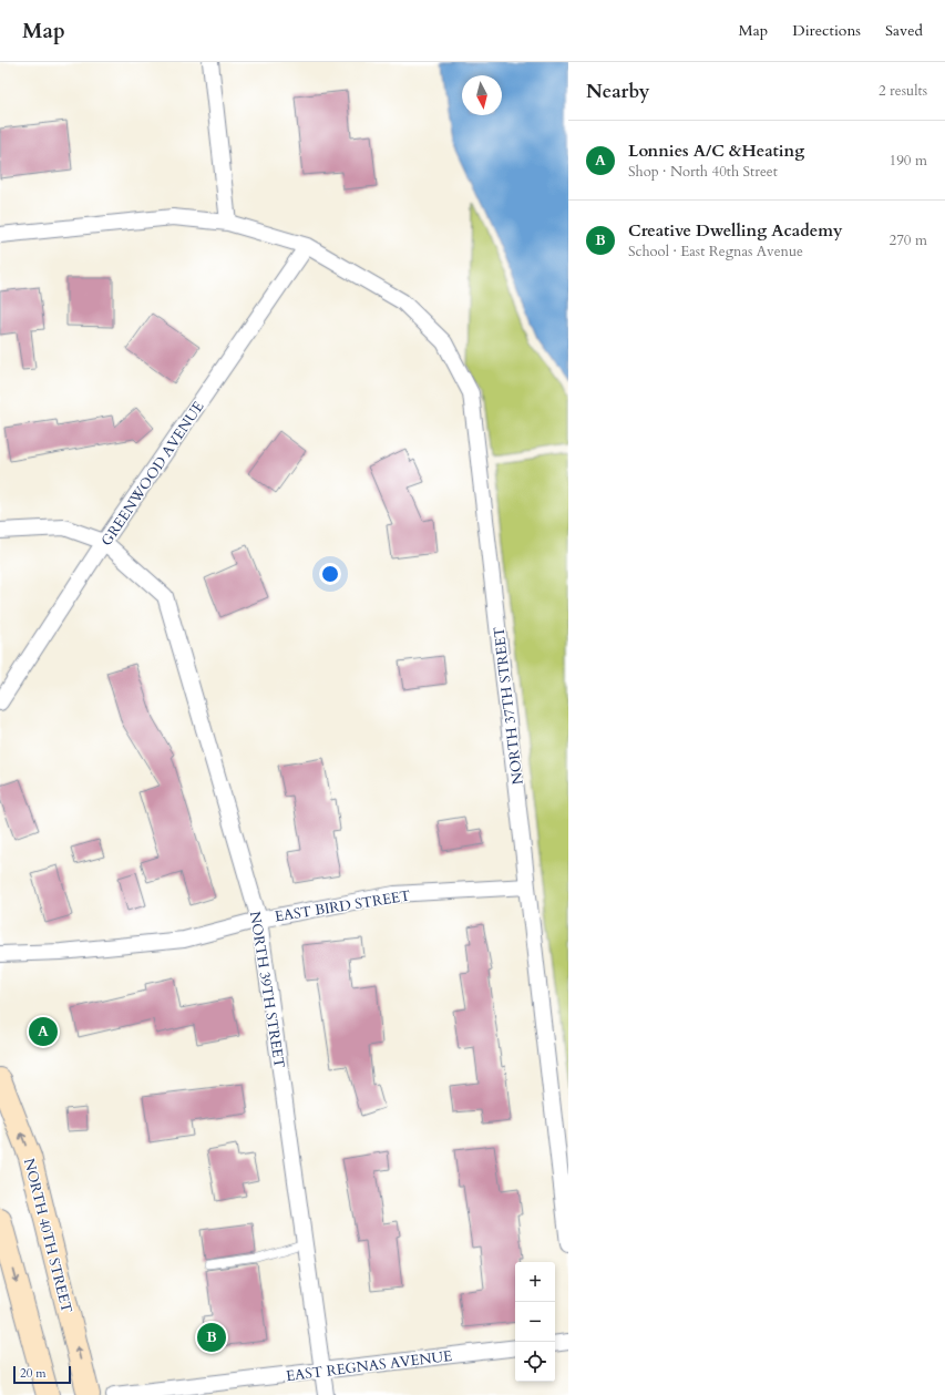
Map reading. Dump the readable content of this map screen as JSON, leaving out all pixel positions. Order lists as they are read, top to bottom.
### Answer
{
  "streets": {
    "main road": ["NORTH 40TH STREET"],
    "street": [
      "GREENWOOD AVENUE",
      "NORTH 37TH STREET",
      "EAST BIRD STREET",
      "NORTH 39TH STREET",
      "EAST REGNAS AVENUE"
    ]
  },
  "crossings": [
    ["GREENWOOD AVENUE", "NORTH 37TH STREET"],
    ["GREENWOOD AVENUE", "NORTH 39TH STREET"],
    ["NORTH 37TH STREET", "EAST BIRD STREET"],
    ["EAST BIRD STREET", "NORTH 39TH STREET"],
    ["NORTH 39TH STREET", "EAST REGNAS AVENUE"]
  ],
  "scale_bar": "20 m",
  "north": "bottom",
  "page": {
    "header": "Map",
    "nav": ["Map", "Directions", "Saved"],
    "heading": ["Nearby", "2 results"],
    "list": [
      {
        "mark": "A",
        "name": "Lonnies A/C &Heating",
        "note": "Shop · North 40th Street",
        "value": "190 m"
      },
      {
        "mark": "B",
        "name": "Creative Dwelling Academy",
        "note": "School · East Regnas Avenue",
        "value": "270 m"
      }
    ],
    "pins": ["A", "B"],
    "map_buttons": ["+", "−"],
    "scale": "20 m"
  }
}
